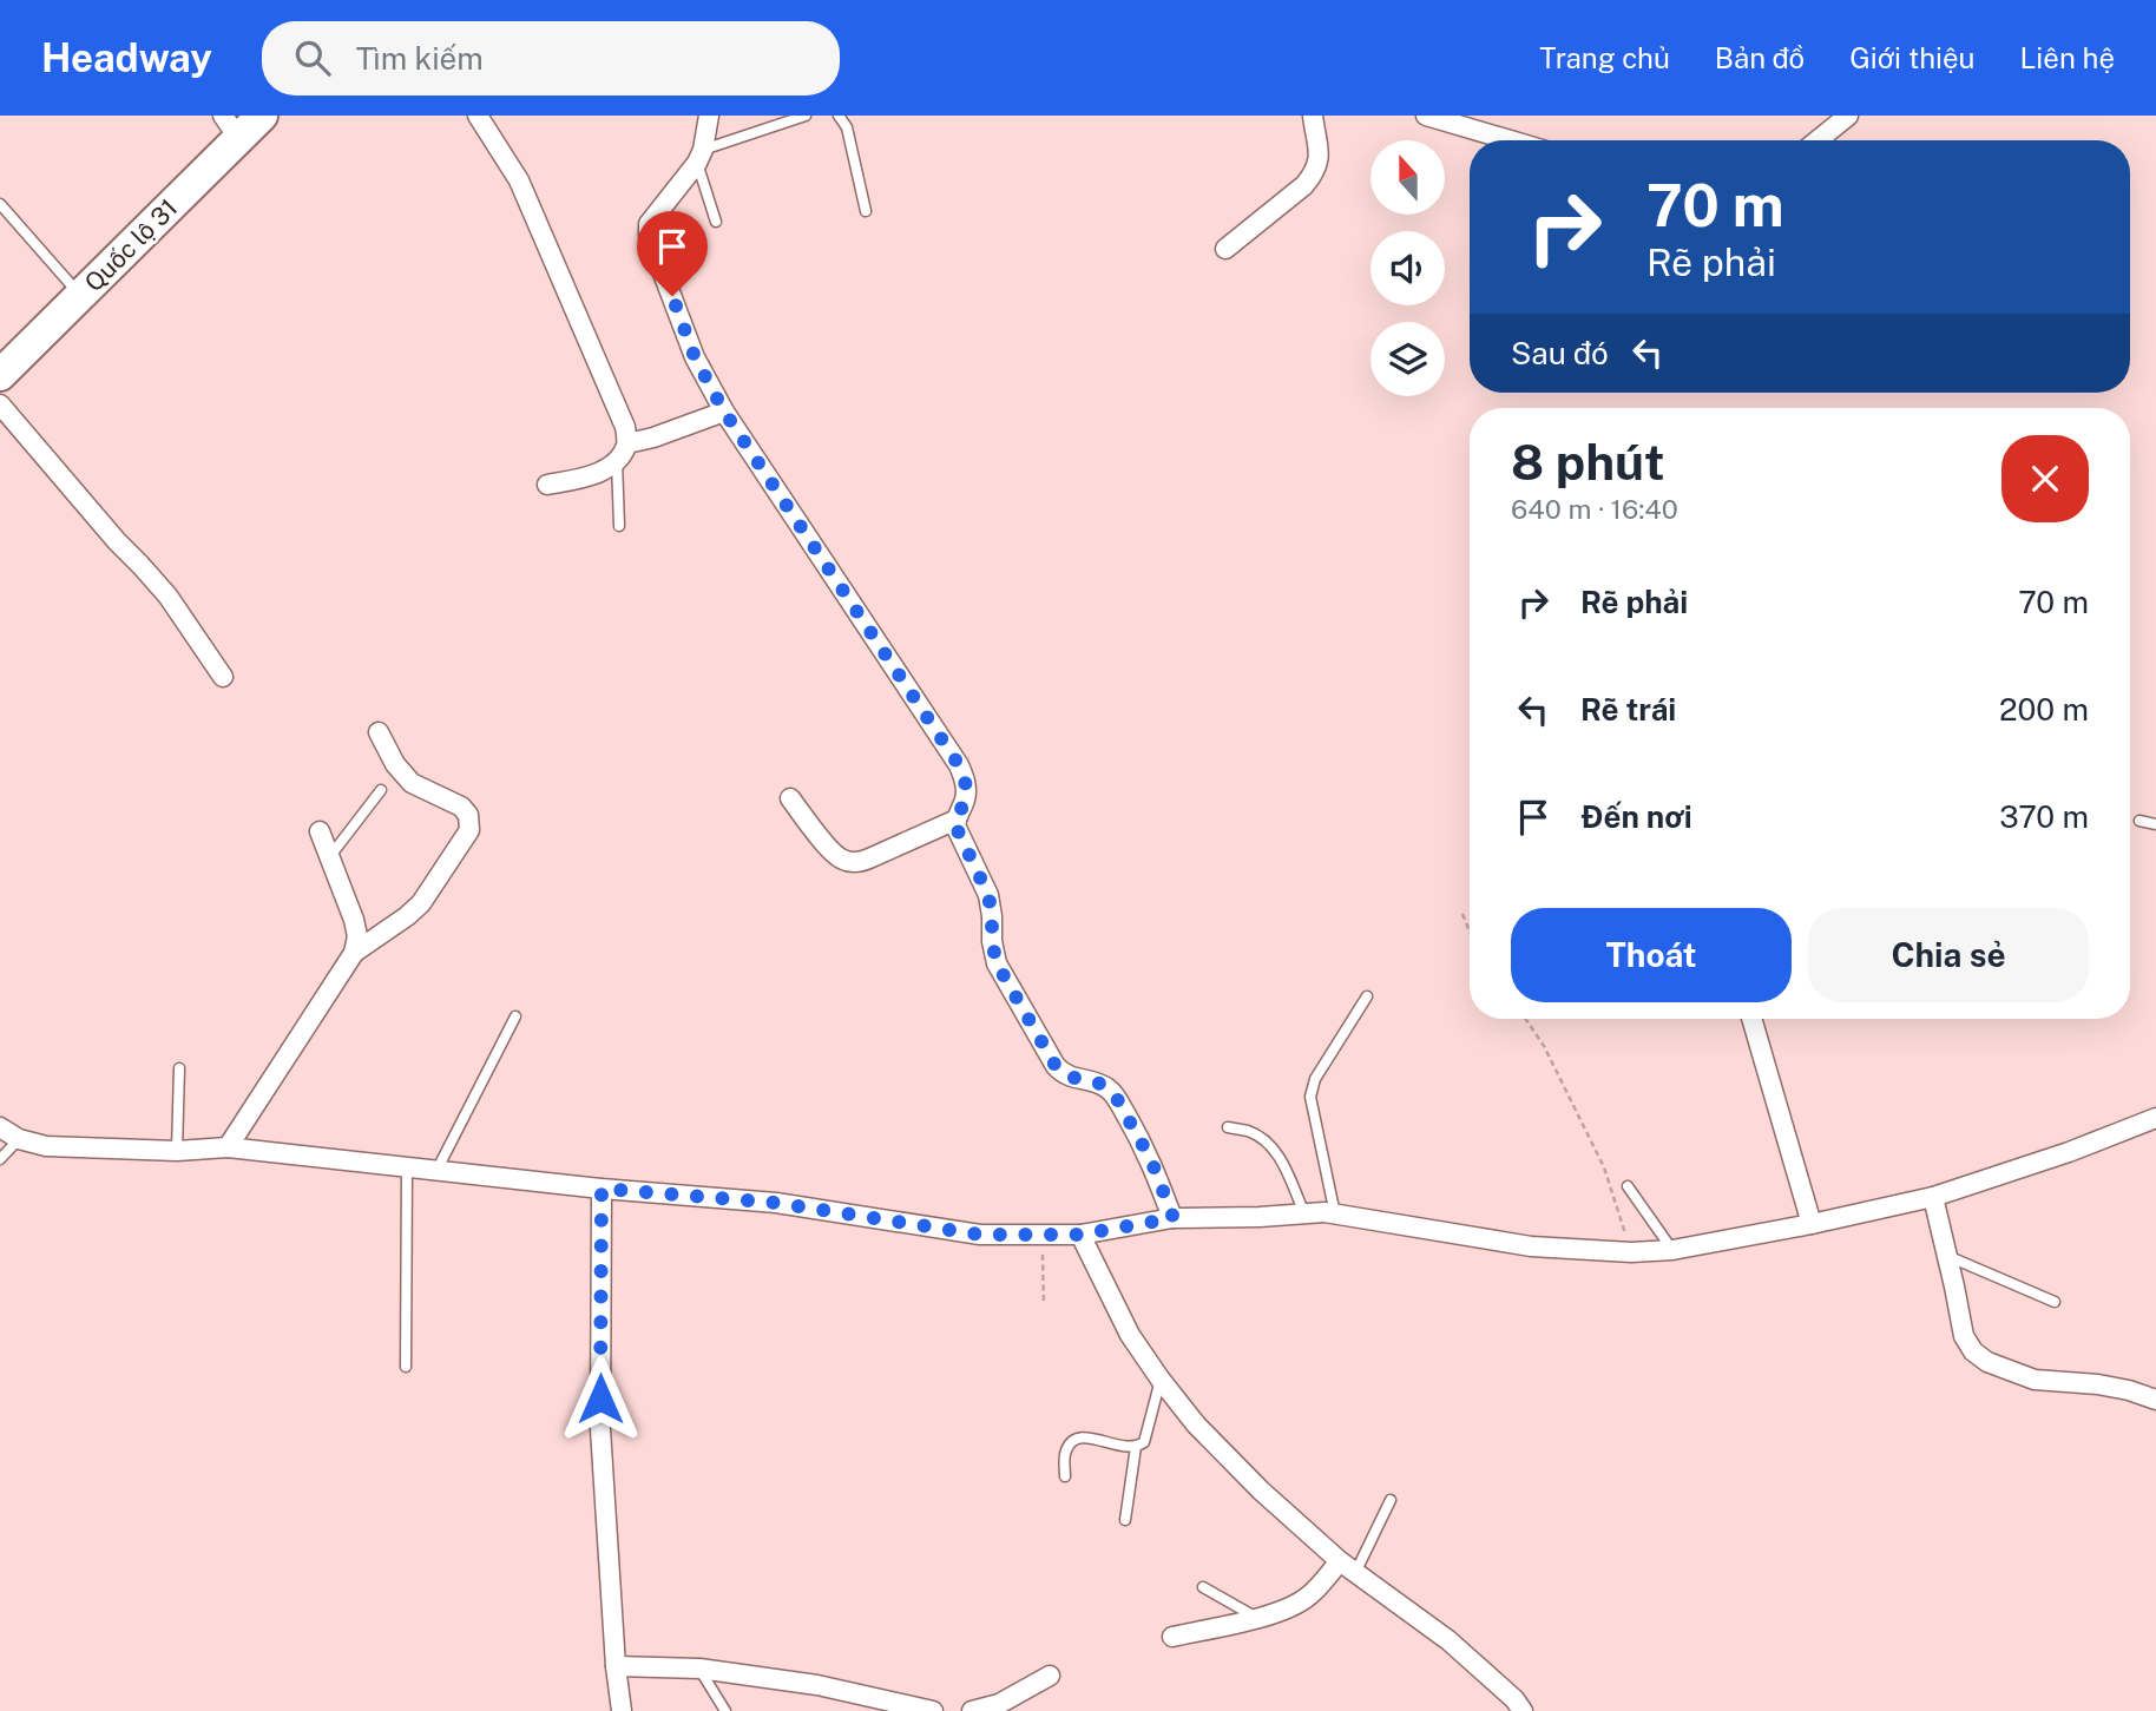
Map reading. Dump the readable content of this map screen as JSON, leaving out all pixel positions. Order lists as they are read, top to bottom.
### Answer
{
  "streets": {
    "highway": ["Quốc lộ 31"]
  },
  "north": "top",
  "page": {
    "header": "Headway",
    "search": "Tìm kiếm",
    "nav": [
      "Trang chủ",
      "Bản đồ",
      "Giới thiệu",
      "Liên hệ"
    ],
    "turn": ["70 m", "Rẽ phải"],
    "then": "Sau đó",
    "heading": ["8 phút", "640 m · 16:40"],
    "list": [
      {
        "name": "Rẽ phải",
        "value": "70 m"
      },
      {
        "name": "Rẽ trái",
        "value": "200 m"
      },
      {
        "name": "Đến nơi",
        "value": "370 m"
      }
    ],
    "buttons": ["Thoát", "Chia sẻ"]
  }
}
